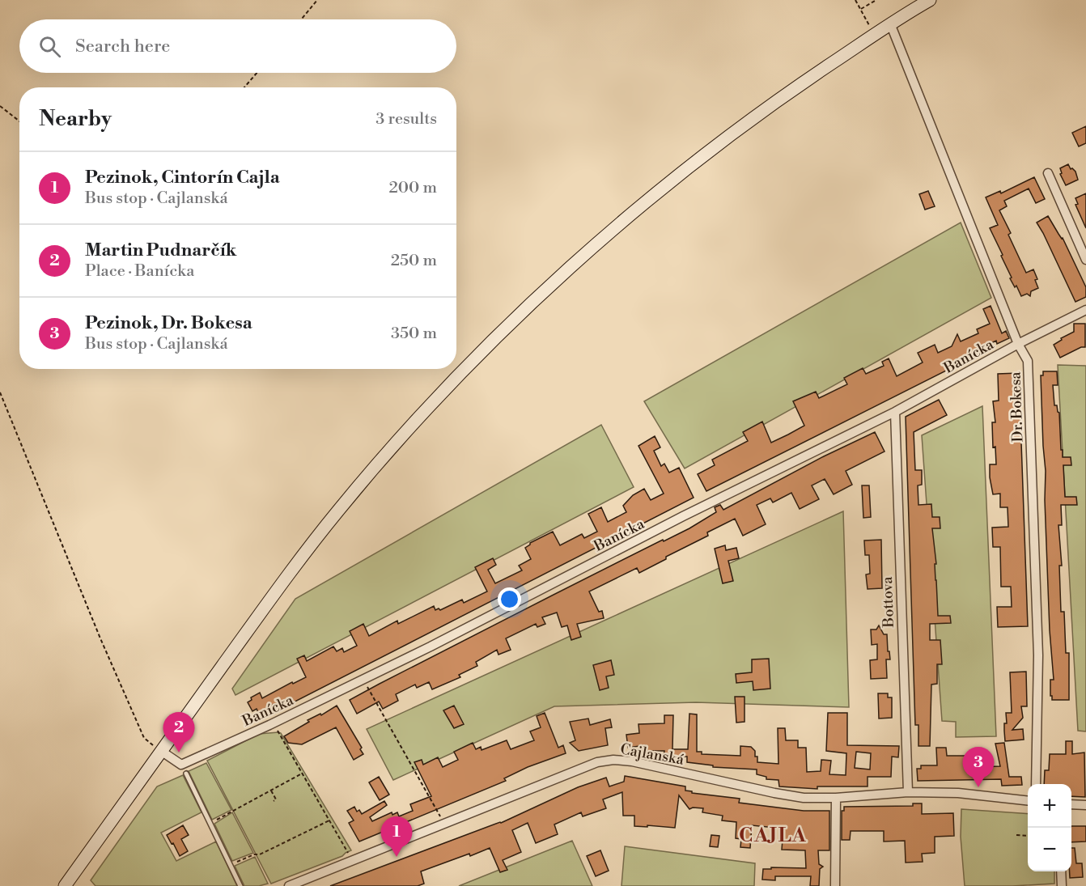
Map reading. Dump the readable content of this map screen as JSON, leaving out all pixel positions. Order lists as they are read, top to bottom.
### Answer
{
  "streets": {
    "street": [
      "Banícka",
      "Dr. Bokesa",
      "Bottova",
      "Cajlanská"
    ]
  },
  "crossings": [
    ["Banícka", "Dr. Bokesa"],
    ["Banícka", "Bottova"],
    ["Bottova", "Cajlanská"]
  ],
  "districts": ["CAJLA"],
  "page": {
    "search": "Search here",
    "heading": ["Nearby", "3 results"],
    "list": [
      {
        "mark": "1",
        "name": "Pezinok, Cintorín Cajla",
        "note": "Bus stop · Cajlanská",
        "value": "200 m"
      },
      {
        "mark": "2",
        "name": "Martin Pudnarčík",
        "note": "Place · Banícka",
        "value": "250 m"
      },
      {
        "mark": "3",
        "name": "Pezinok, Dr. Bokesa",
        "note": "Bus stop · Cajlanská",
        "value": "350 m"
      }
    ],
    "pins": ["2", "3", "1"],
    "map_buttons": ["+", "−"]
  }
}
